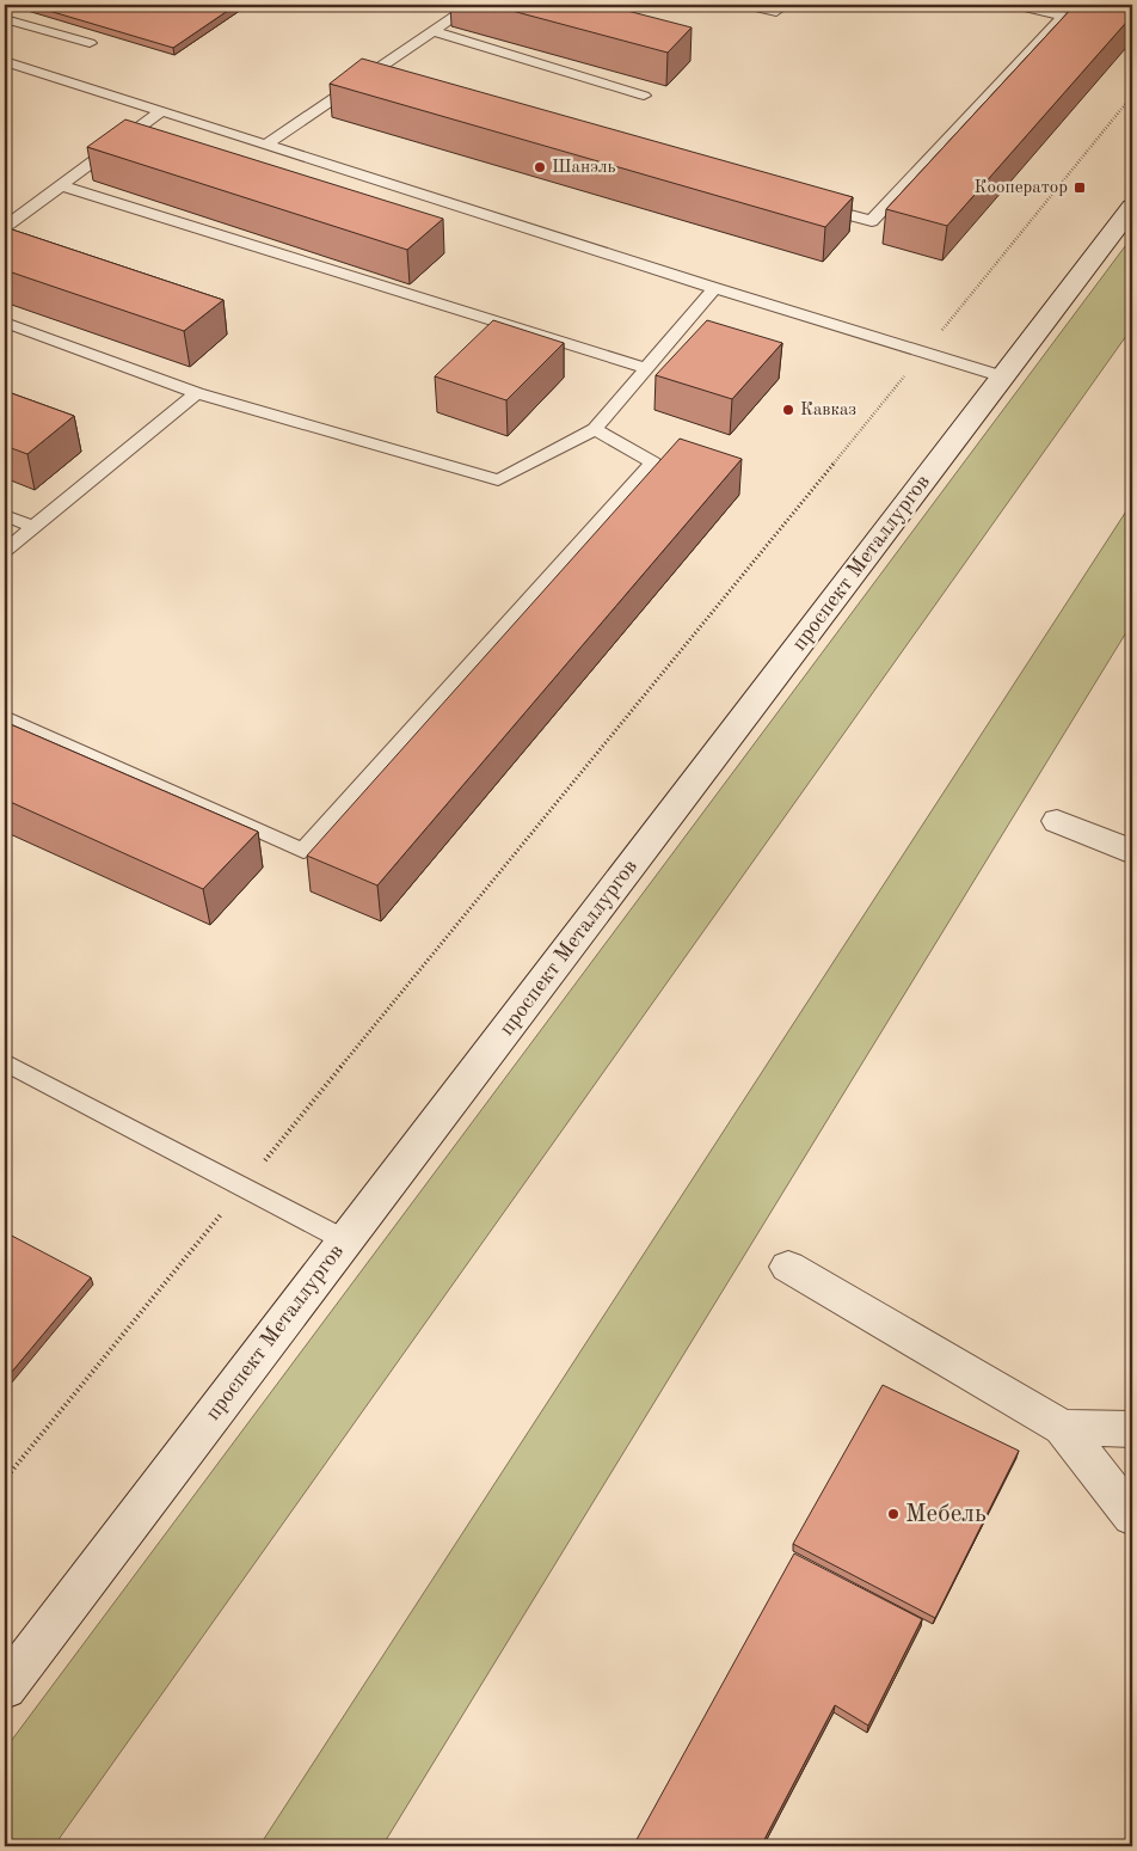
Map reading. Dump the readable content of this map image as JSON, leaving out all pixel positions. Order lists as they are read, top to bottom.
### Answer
{
  "streets": {
    "main road": ["проспект Металлургов"]
  },
  "places": {
    "other": ["Шанэль", "Кавказ", "Мебель"],
    "transit": ["Кооператор"]
  }
}
